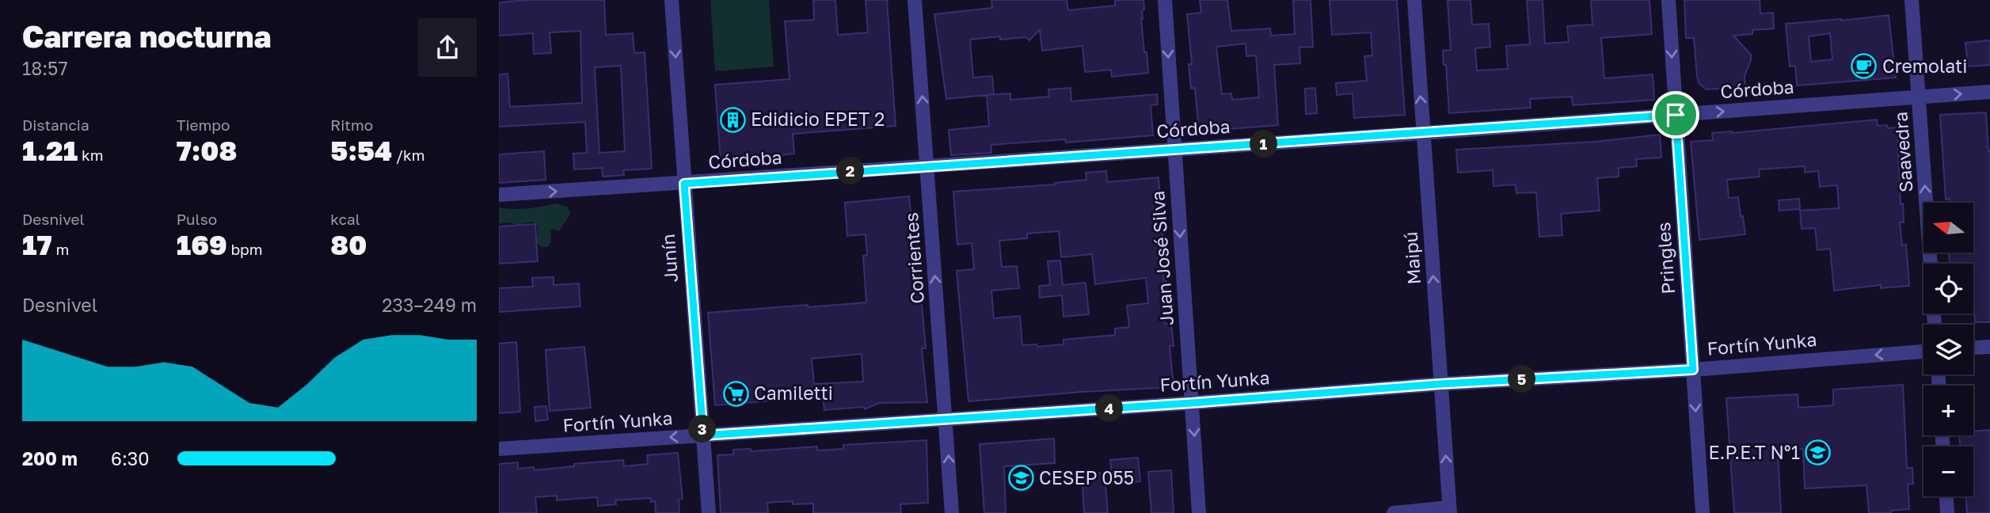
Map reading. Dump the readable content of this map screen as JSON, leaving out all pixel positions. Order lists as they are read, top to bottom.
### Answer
{
  "streets": {
    "street": [
      "Córdoba",
      "Saavedra",
      "Junín",
      "Corrientes",
      "Juan José Silva",
      "Maipú",
      "Pringles",
      "Fortín Yunka"
    ]
  },
  "crossings": [
    ["Córdoba", "Saavedra"],
    ["Córdoba", "Junín"],
    ["Córdoba", "Corrientes"],
    ["Córdoba", "Juan José Silva"],
    ["Córdoba", "Maipú"],
    ["Córdoba", "Pringles"],
    ["Junín", "Fortín Yunka"],
    ["Corrientes", "Fortín Yunka"],
    ["Juan José Silva", "Fortín Yunka"],
    ["Maipú", "Fortín Yunka"],
    ["Pringles", "Fortín Yunka"]
  ],
  "one_way": [
    "Saavedra",
    "Junín",
    "Corrientes",
    "Juan José Silva",
    "Maipú",
    "Pringles"
  ],
  "places": {
    "cafe": ["Cremolati"],
    "building": ["Edidicio EPET 2"],
    "supermarket": ["Camiletti"],
    "school or university": ["E.P.E.T N°1", "CESEP 055"]
  },
  "north": "left",
  "page": {
    "heading": ["Carrera nocturna", "18:57"],
    "stats": [
      ["Distancia", "1.21 km"],
      ["Tiempo", "7:08"],
      ["Ritmo", "5:54 /km"],
      ["Desnivel", "17 m"],
      ["Pulso", "169 bpm"],
      ["kcal", "80"]
    ],
    "pins": [
      "1",
      "2",
      "5",
      "4",
      "3"
    ],
    "map_buttons": ["+", "−"],
    "chart": ["Desnivel", "233–249 m"],
    "list": [
      {
        "name": "200 m",
        "note": "6:30"
      }
    ]
  }
}
